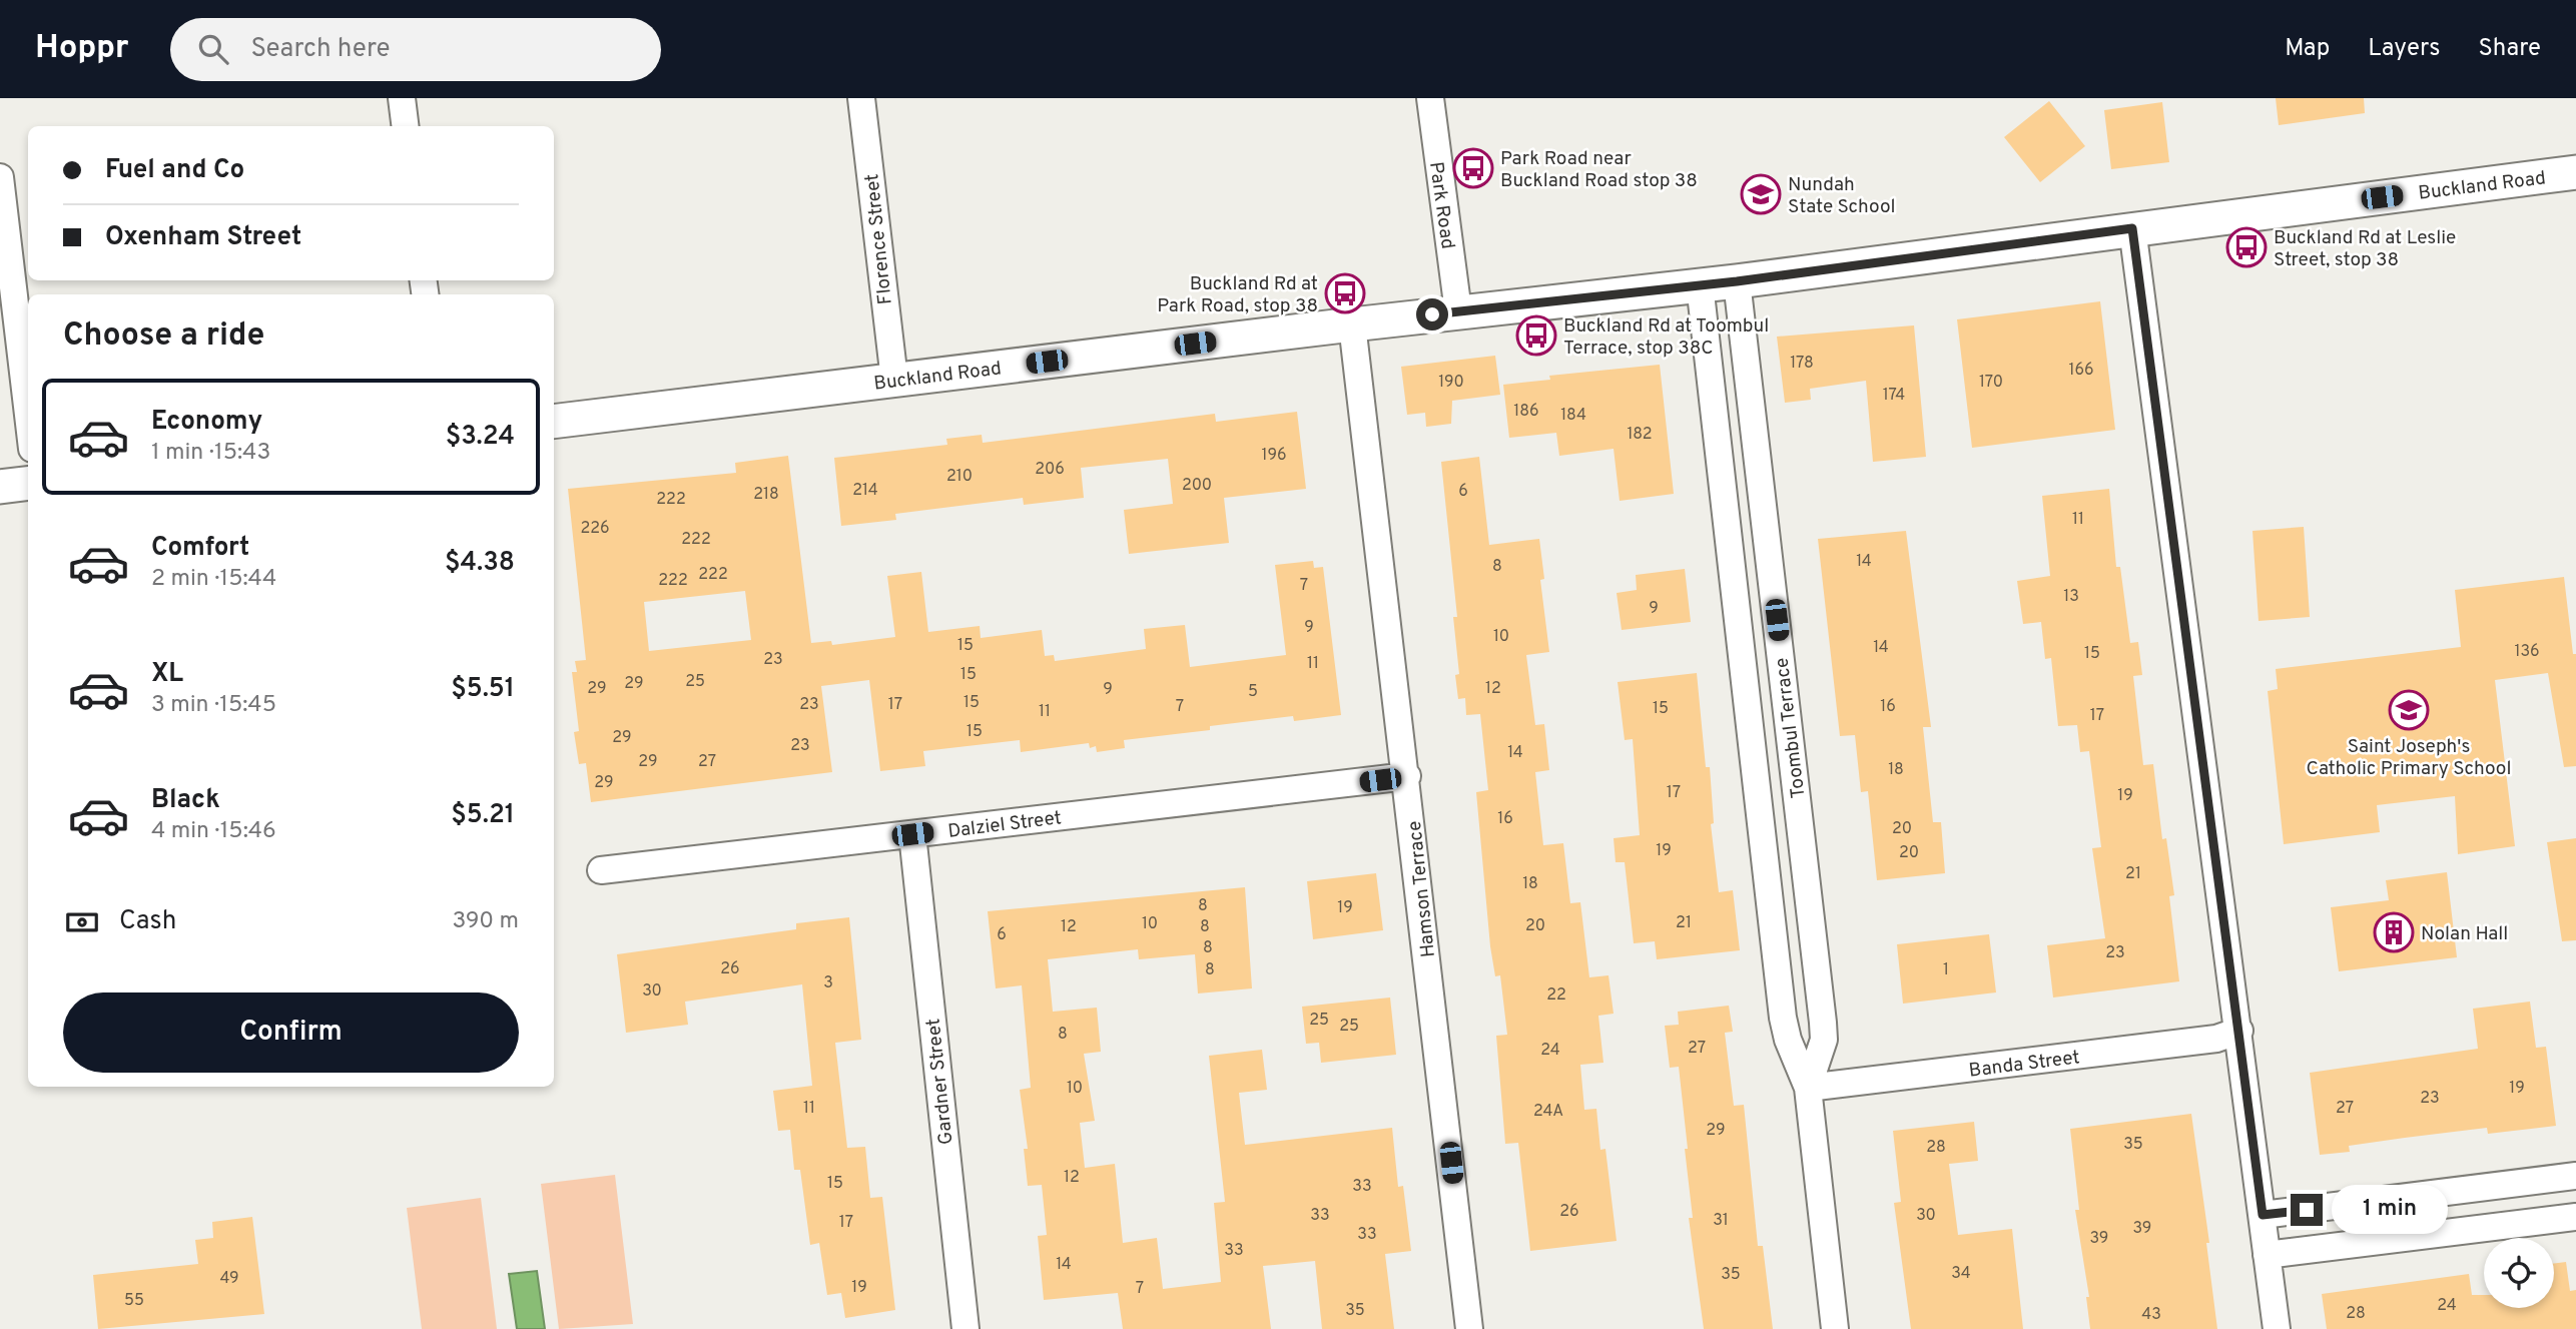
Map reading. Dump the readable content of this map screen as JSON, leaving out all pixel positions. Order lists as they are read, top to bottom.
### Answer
{
  "streets": {
    "street": [
      "Buckland Road",
      "Park Road",
      "Florence Street",
      "Toombul Terrace",
      "Dalziel Street",
      "Hamson Terrace",
      "Banda Street",
      "Gardner Street"
    ]
  },
  "crossings": [
    ["Buckland Road", "Park Road"],
    ["Buckland Road", "Florence Street"],
    ["Buckland Road", "Toombul Terrace"],
    ["Buckland Road", "Hamson Terrace"],
    ["Toombul Terrace", "Banda Street"],
    ["Dalziel Street", "Hamson Terrace"],
    ["Dalziel Street", "Gardner Street"]
  ],
  "places": {
    "bus stop": [
      "Park Road near Buckland Road stop 38",
      "Buckland Rd at Leslie Street, stop 38",
      "Buckland Rd at Park Road, stop 38",
      "Buckland Rd at Toombul Terrace, stop 38C"
    ],
    "school or university": ["Nundah State School", "Saint Joseph's Catholic Primary School"],
    "building": ["Nolan Hall"]
  },
  "house_numbers": [
    "178",
    "166",
    "190",
    "170",
    "174",
    "186",
    "184",
    "182",
    "196",
    "206",
    "210",
    "200",
    "214",
    "6",
    "218",
    "222",
    "11",
    "226",
    "222",
    "14",
    "8",
    "222",
    "222",
    "7",
    "13",
    "9",
    "9",
    "10",
    "15",
    "14",
    "136",
    "15",
    "23",
    "11",
    "15",
    "25",
    "29",
    "29",
    "12",
    "9",
    "5",
    "15",
    "23",
    "17",
    "7",
    "16",
    "15",
    "11",
    "17",
    "15",
    "29",
    "23",
    "14",
    "29",
    "27",
    "18",
    "29",
    "17",
    "19",
    "16",
    "20",
    "19",
    "20",
    "21",
    "18",
    "8",
    "19",
    "21",
    "10",
    "20",
    "12",
    "8",
    "6",
    "8",
    "23",
    "26",
    "8",
    "1",
    "3",
    "30",
    "22",
    "25",
    "25",
    "8",
    "27",
    "24",
    "10",
    "19",
    "23",
    "11",
    "27",
    "24A",
    "29",
    "35",
    "28",
    "12",
    "15",
    "33",
    "26",
    "33",
    "30",
    "31",
    "17",
    "39",
    "33",
    "39",
    "33",
    "14",
    "34",
    "35",
    "49",
    "19",
    "7",
    "55",
    "24",
    "35",
    "28",
    "43"
  ],
  "page": {
    "header": "Hoppr",
    "search": "Search here",
    "nav": ["Map", "Layers", "Share"],
    "banner": ["Fuel and Co", "Oxenham Street"],
    "heading": "Choose a ride",
    "list": [
      {
        "name": "Economy",
        "note": "1 min · 15:43",
        "value": "$3.24"
      },
      {
        "name": "Comfort",
        "note": "2 min · 15:44",
        "value": "$4.38"
      },
      {
        "name": "XL",
        "note": "3 min · 15:45",
        "value": "$5.51"
      },
      {
        "name": "Black",
        "note": "4 min · 15:46",
        "value": "$5.21"
      }
    ],
    "pay": ["Cash", "390 m"],
    "buttons": "Confirm",
    "bubble": "1 min"
  }
}
